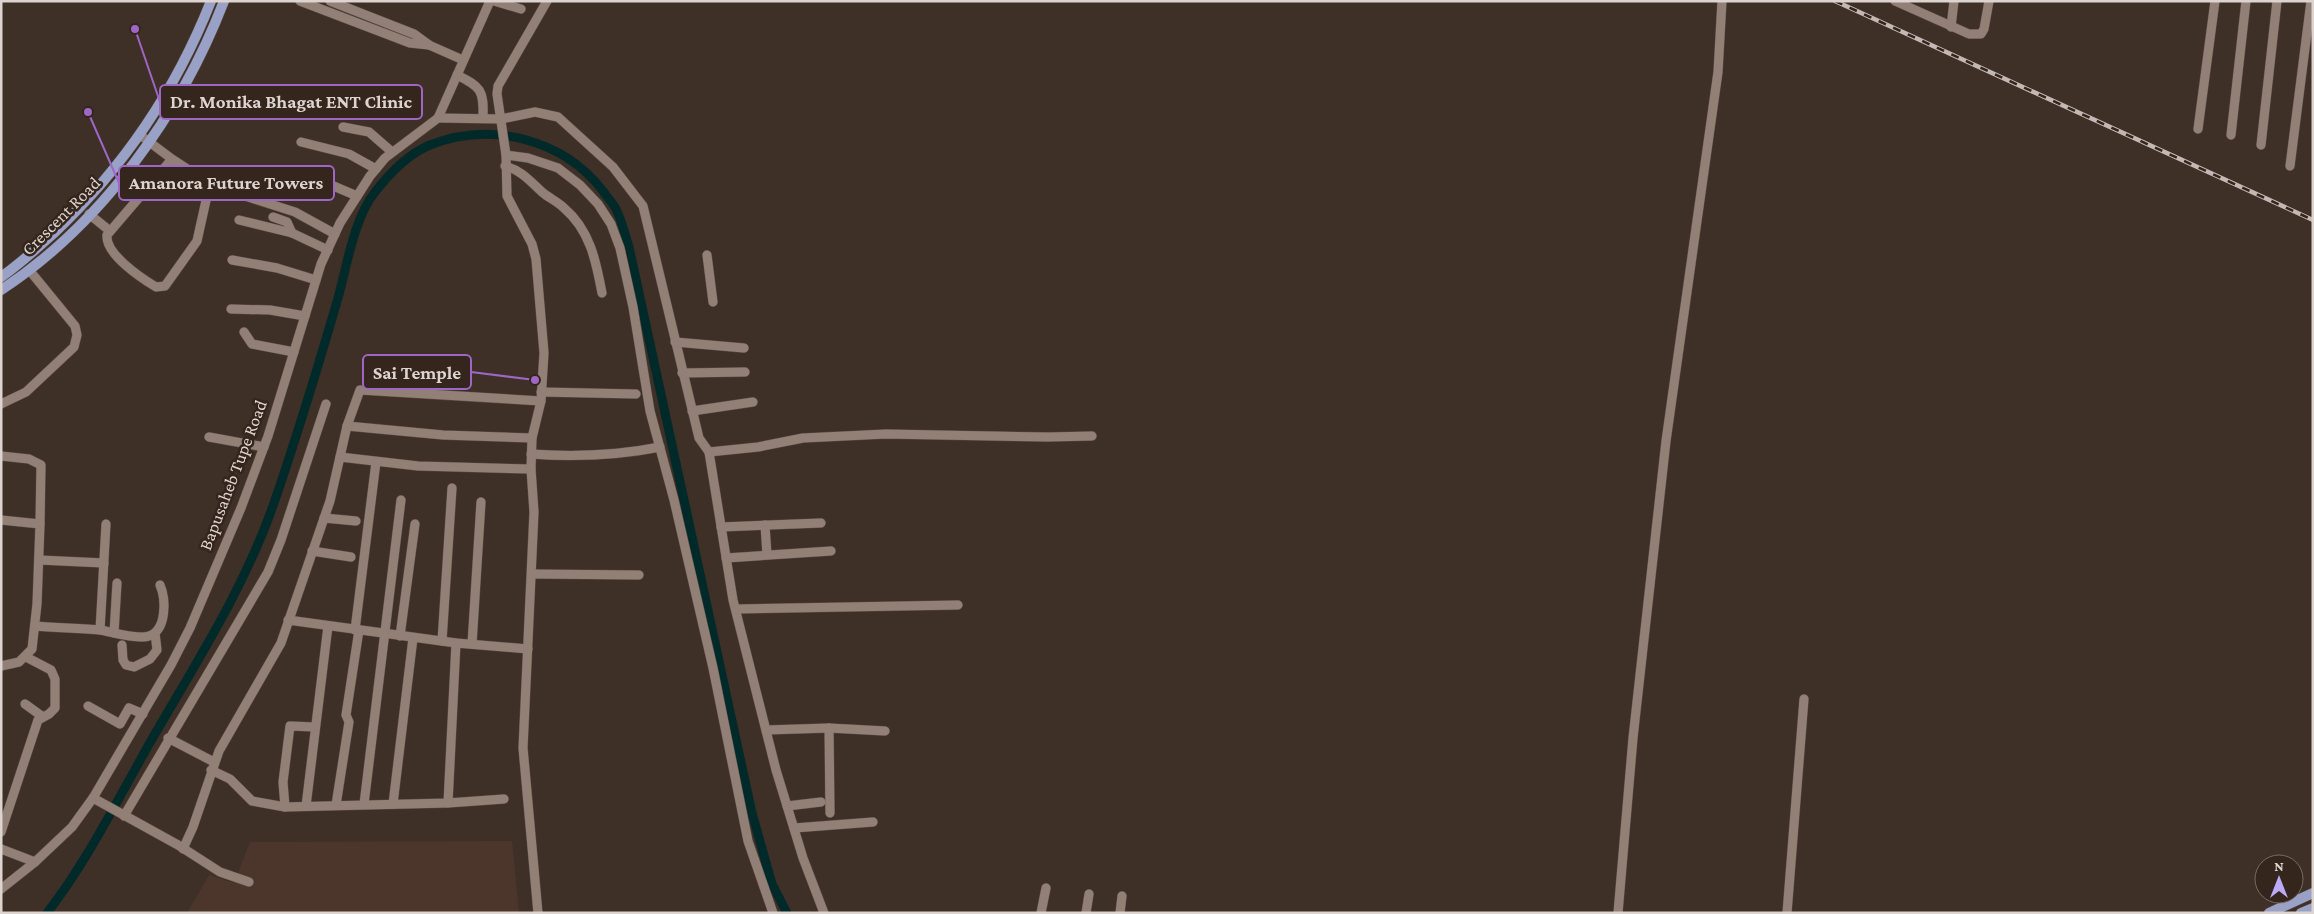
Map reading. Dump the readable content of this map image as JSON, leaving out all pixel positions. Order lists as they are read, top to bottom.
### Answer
{
  "streets": {
    "main road": ["Crescent Road"],
    "street": ["Bapusaheb Tupe Road"]
  },
  "places": ["Dr. Monika Bhagat ENT Clinic", "Amanora Future Towers", "Sai Temple"],
  "north": "top"
}
